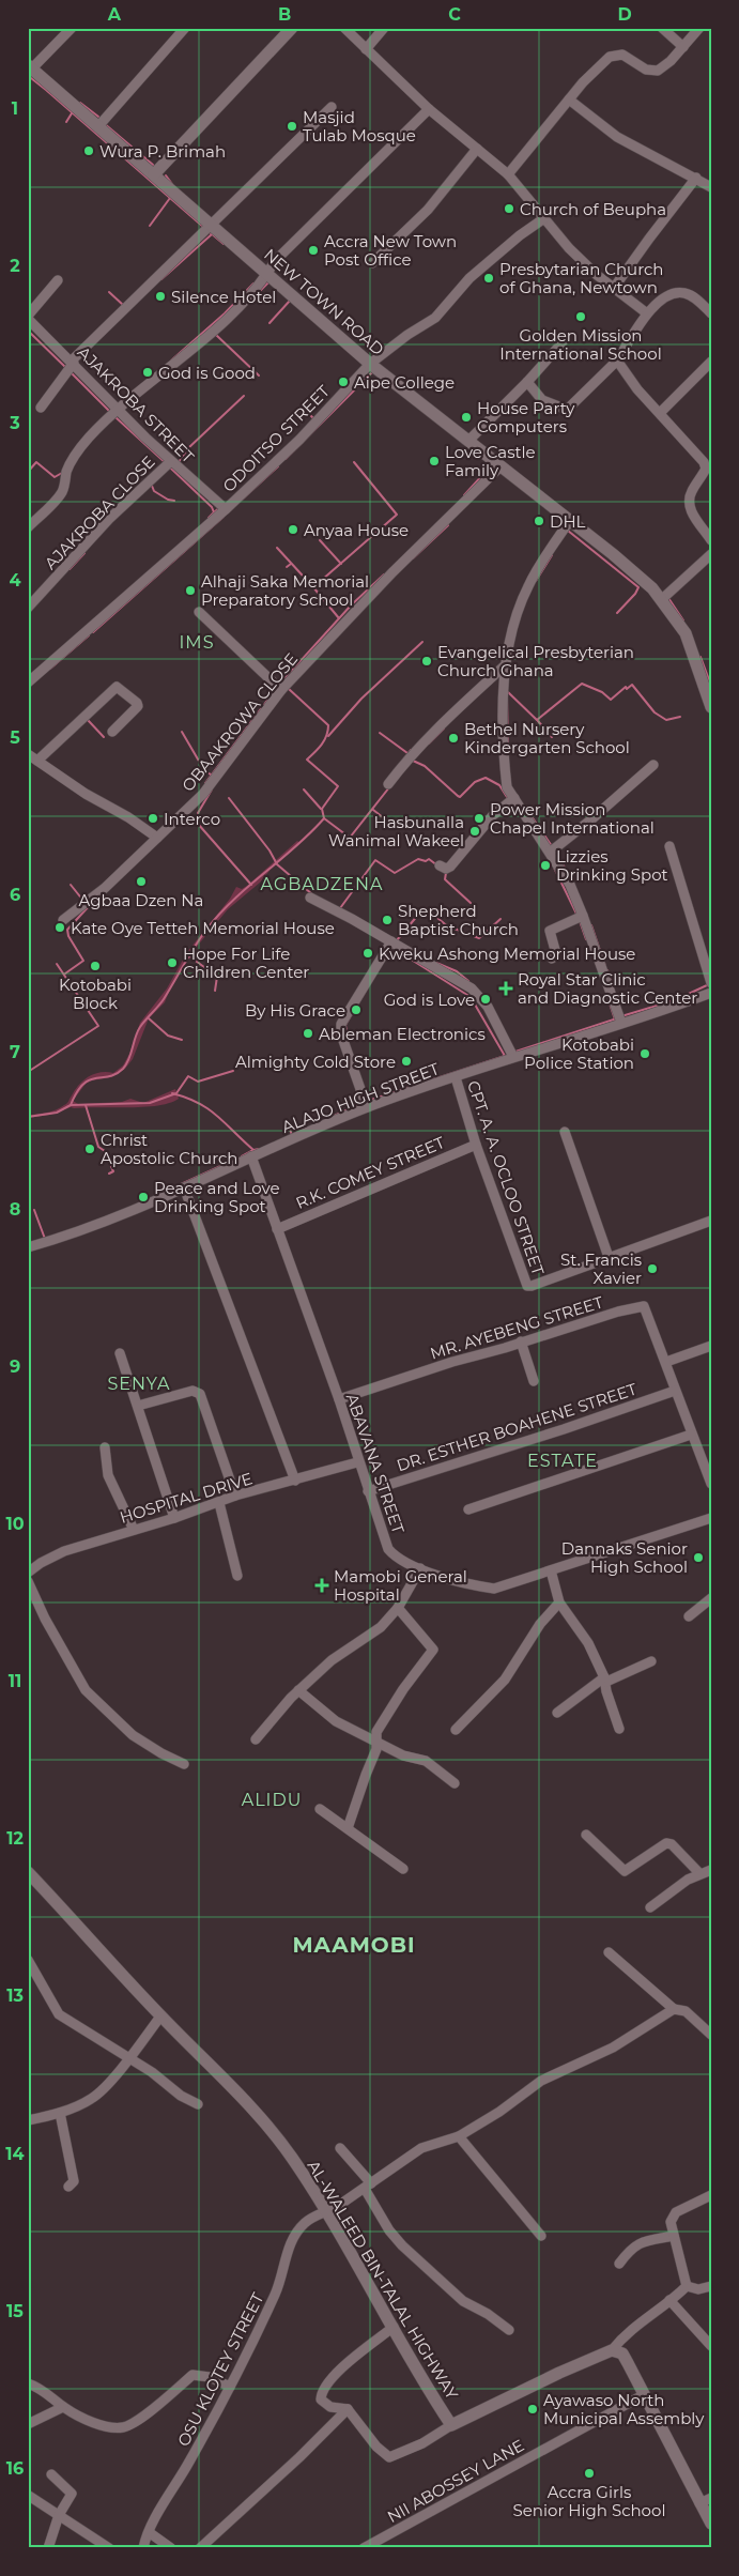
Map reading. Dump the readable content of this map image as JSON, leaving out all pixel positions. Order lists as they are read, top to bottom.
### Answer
{
  "streets": {
    "street": [
      "NEW TOWN ROAD",
      "AJAKROBA STREET",
      "ODOITSO STREET",
      "AJAKROBA CLOSE",
      "OBAAKROWA CLOSE",
      "ALAJO HIGH STREET",
      "R.K. COMEY STREET",
      "CPT. A. A. OCLOO STREET",
      "MR. AYEBENG STREET",
      "DR. ESTHER BOAHENE STREET",
      "ABAVANA STREET",
      "HOSPITAL DRIVE",
      "AL-WALEED BIN-TALAL HIGHWAY",
      "OSU KLOTEY STREET",
      "NII ABOSSEY LANE"
    ]
  },
  "crossings": [
    ["NEW TOWN ROAD", "ODOITSO STREET"],
    ["NEW TOWN ROAD", "OBAAKROWA CLOSE"],
    ["AJAKROBA STREET", "ODOITSO STREET"],
    ["AJAKROBA STREET", "AJAKROBA CLOSE"],
    ["ALAJO HIGH STREET", "CPT. A. A. OCLOO STREET"],
    ["ALAJO HIGH STREET", "ABAVANA STREET"],
    ["R.K. COMEY STREET", "CPT. A. A. OCLOO STREET"],
    ["R.K. COMEY STREET", "ABAVANA STREET"],
    ["MR. AYEBENG STREET", "DR. ESTHER BOAHENE STREET"],
    ["MR. AYEBENG STREET", "ABAVANA STREET"],
    ["DR. ESTHER BOAHENE STREET", "ABAVANA STREET"],
    ["ABAVANA STREET", "HOSPITAL DRIVE"],
    ["AL-WALEED BIN-TALAL HIGHWAY", "OSU KLOTEY STREET"]
  ],
  "districts": [
    "IMS",
    "AGBADZENA",
    "SENYA",
    "ESTATE",
    "ALIDU",
    "MAAMOBI"
  ],
  "places": {
    "other": [
      "Masjid Tulab Mosque",
      "Wura P. Brimah",
      "Church of Beupha",
      "Accra New Town Post Office",
      "Presbytarian Church of Ghana, Newtown",
      "Silence Hotel",
      "Golden Mission International School",
      "God is Good",
      "Aipe College",
      "House Party Computers",
      "Love Castle Family",
      "DHL",
      "Anyaa House",
      "Alhaji Saka Memorial Preparatory School",
      "Evangelical Presbyterian Church Ghana",
      "Bethel Nursery Kindergarten School",
      "Interco",
      "Power Mission Chapel International",
      "Hasbunalla Wanimal Wakeel",
      "Lizzies Drinking Spot",
      "Agbaa Dzen Na",
      "Shepherd Baptist Church",
      "Kate Oye Tetteh Memorial House",
      "Kweku Ashong Memorial House",
      "Hope For Life Children Center",
      "Kotobabi Block",
      "God is Love",
      "By His Grace",
      "Ableman Electronics",
      "Kotobabi Police Station",
      "Almighty Cold Store",
      "Christ Apostolic Church",
      "Peace and Love Drinking Spot",
      "St. Francis Xavier",
      "Dannaks Senior High School",
      "Ayawaso North Municipal Assembly",
      "Accra Girls Senior High School"
    ],
    "health": ["Royal Star Clinic and Diagnostic Center", "Mamobi General Hospital"]
  },
  "grid": {
    "columns": [
      "A",
      "B",
      "C",
      "D"
    ],
    "rows": [
      "1",
      "2",
      "3",
      "4",
      "5",
      "6",
      "7",
      "8",
      "9",
      "10",
      "11",
      "12",
      "13",
      "14",
      "15",
      "16"
    ]
  }
}
